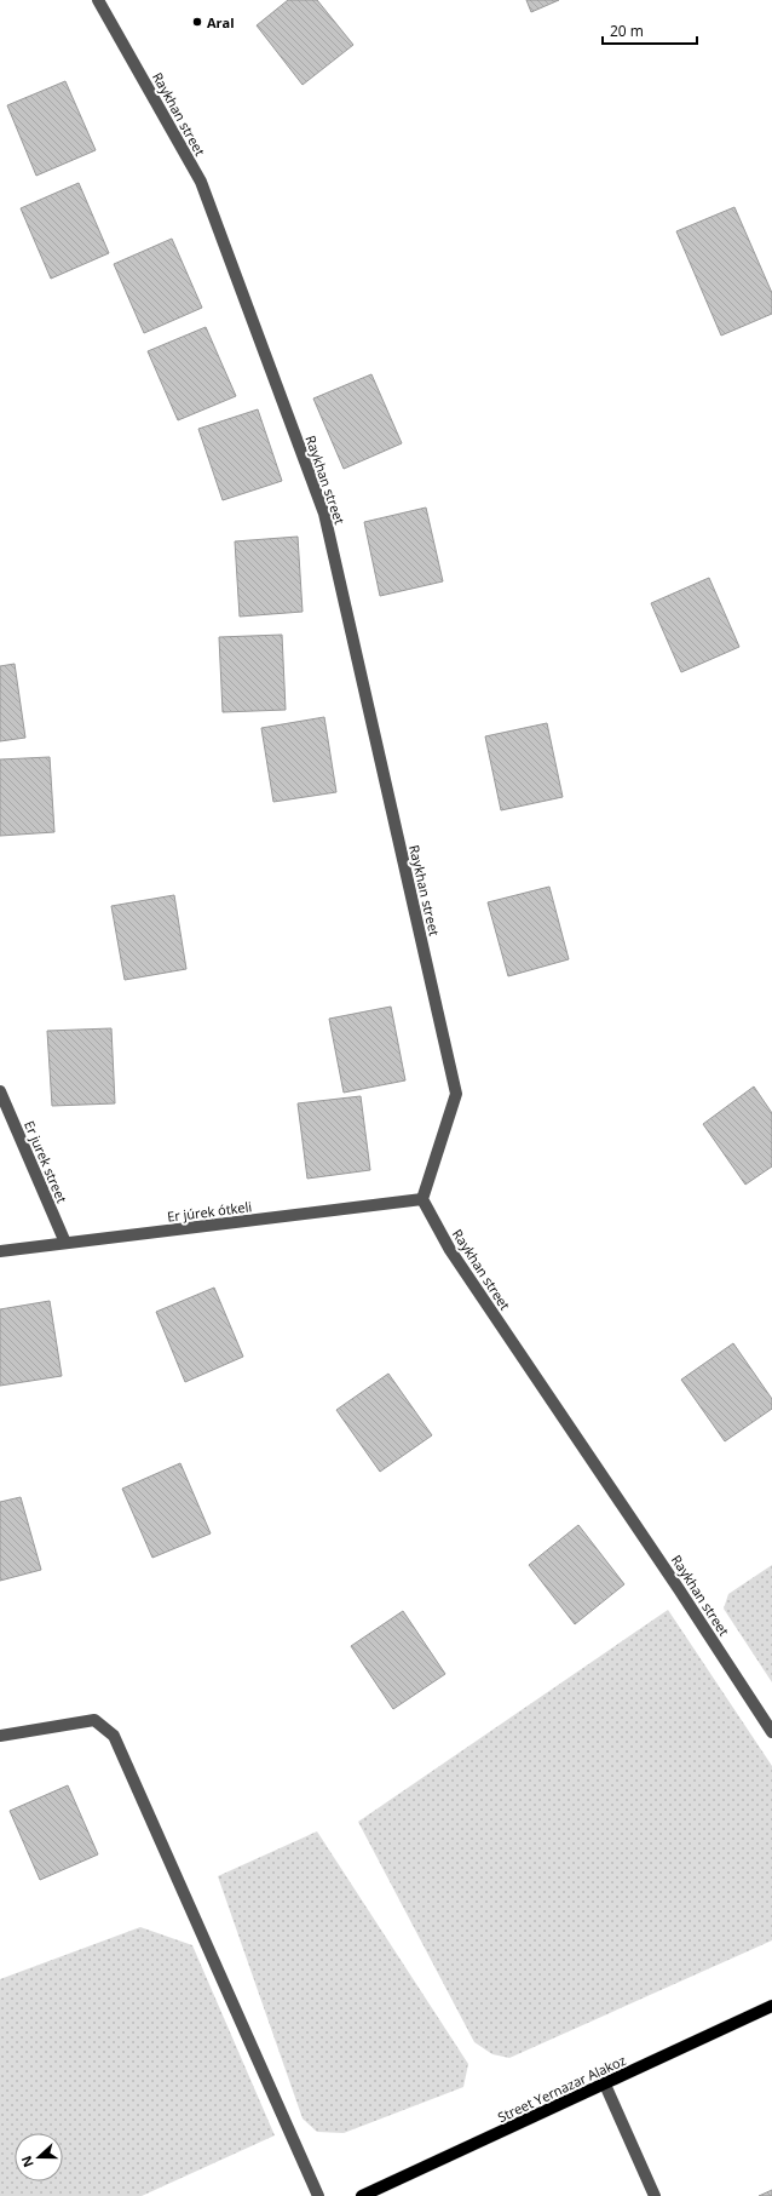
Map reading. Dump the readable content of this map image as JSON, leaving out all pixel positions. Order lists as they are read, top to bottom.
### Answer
{
  "streets": {
    "main road": ["Street Yernazar Alakoz"],
    "street": ["Raykhan street", "Er jurek street", "Er júrek ótkeli"]
  },
  "crossings": [
    ["Raykhan street", "Er júrek ótkeli"],
    ["Er jurek street", "Er júrek ótkeli"]
  ],
  "places": ["Aral"],
  "scale_bar": "20 m",
  "north": "left"
}
